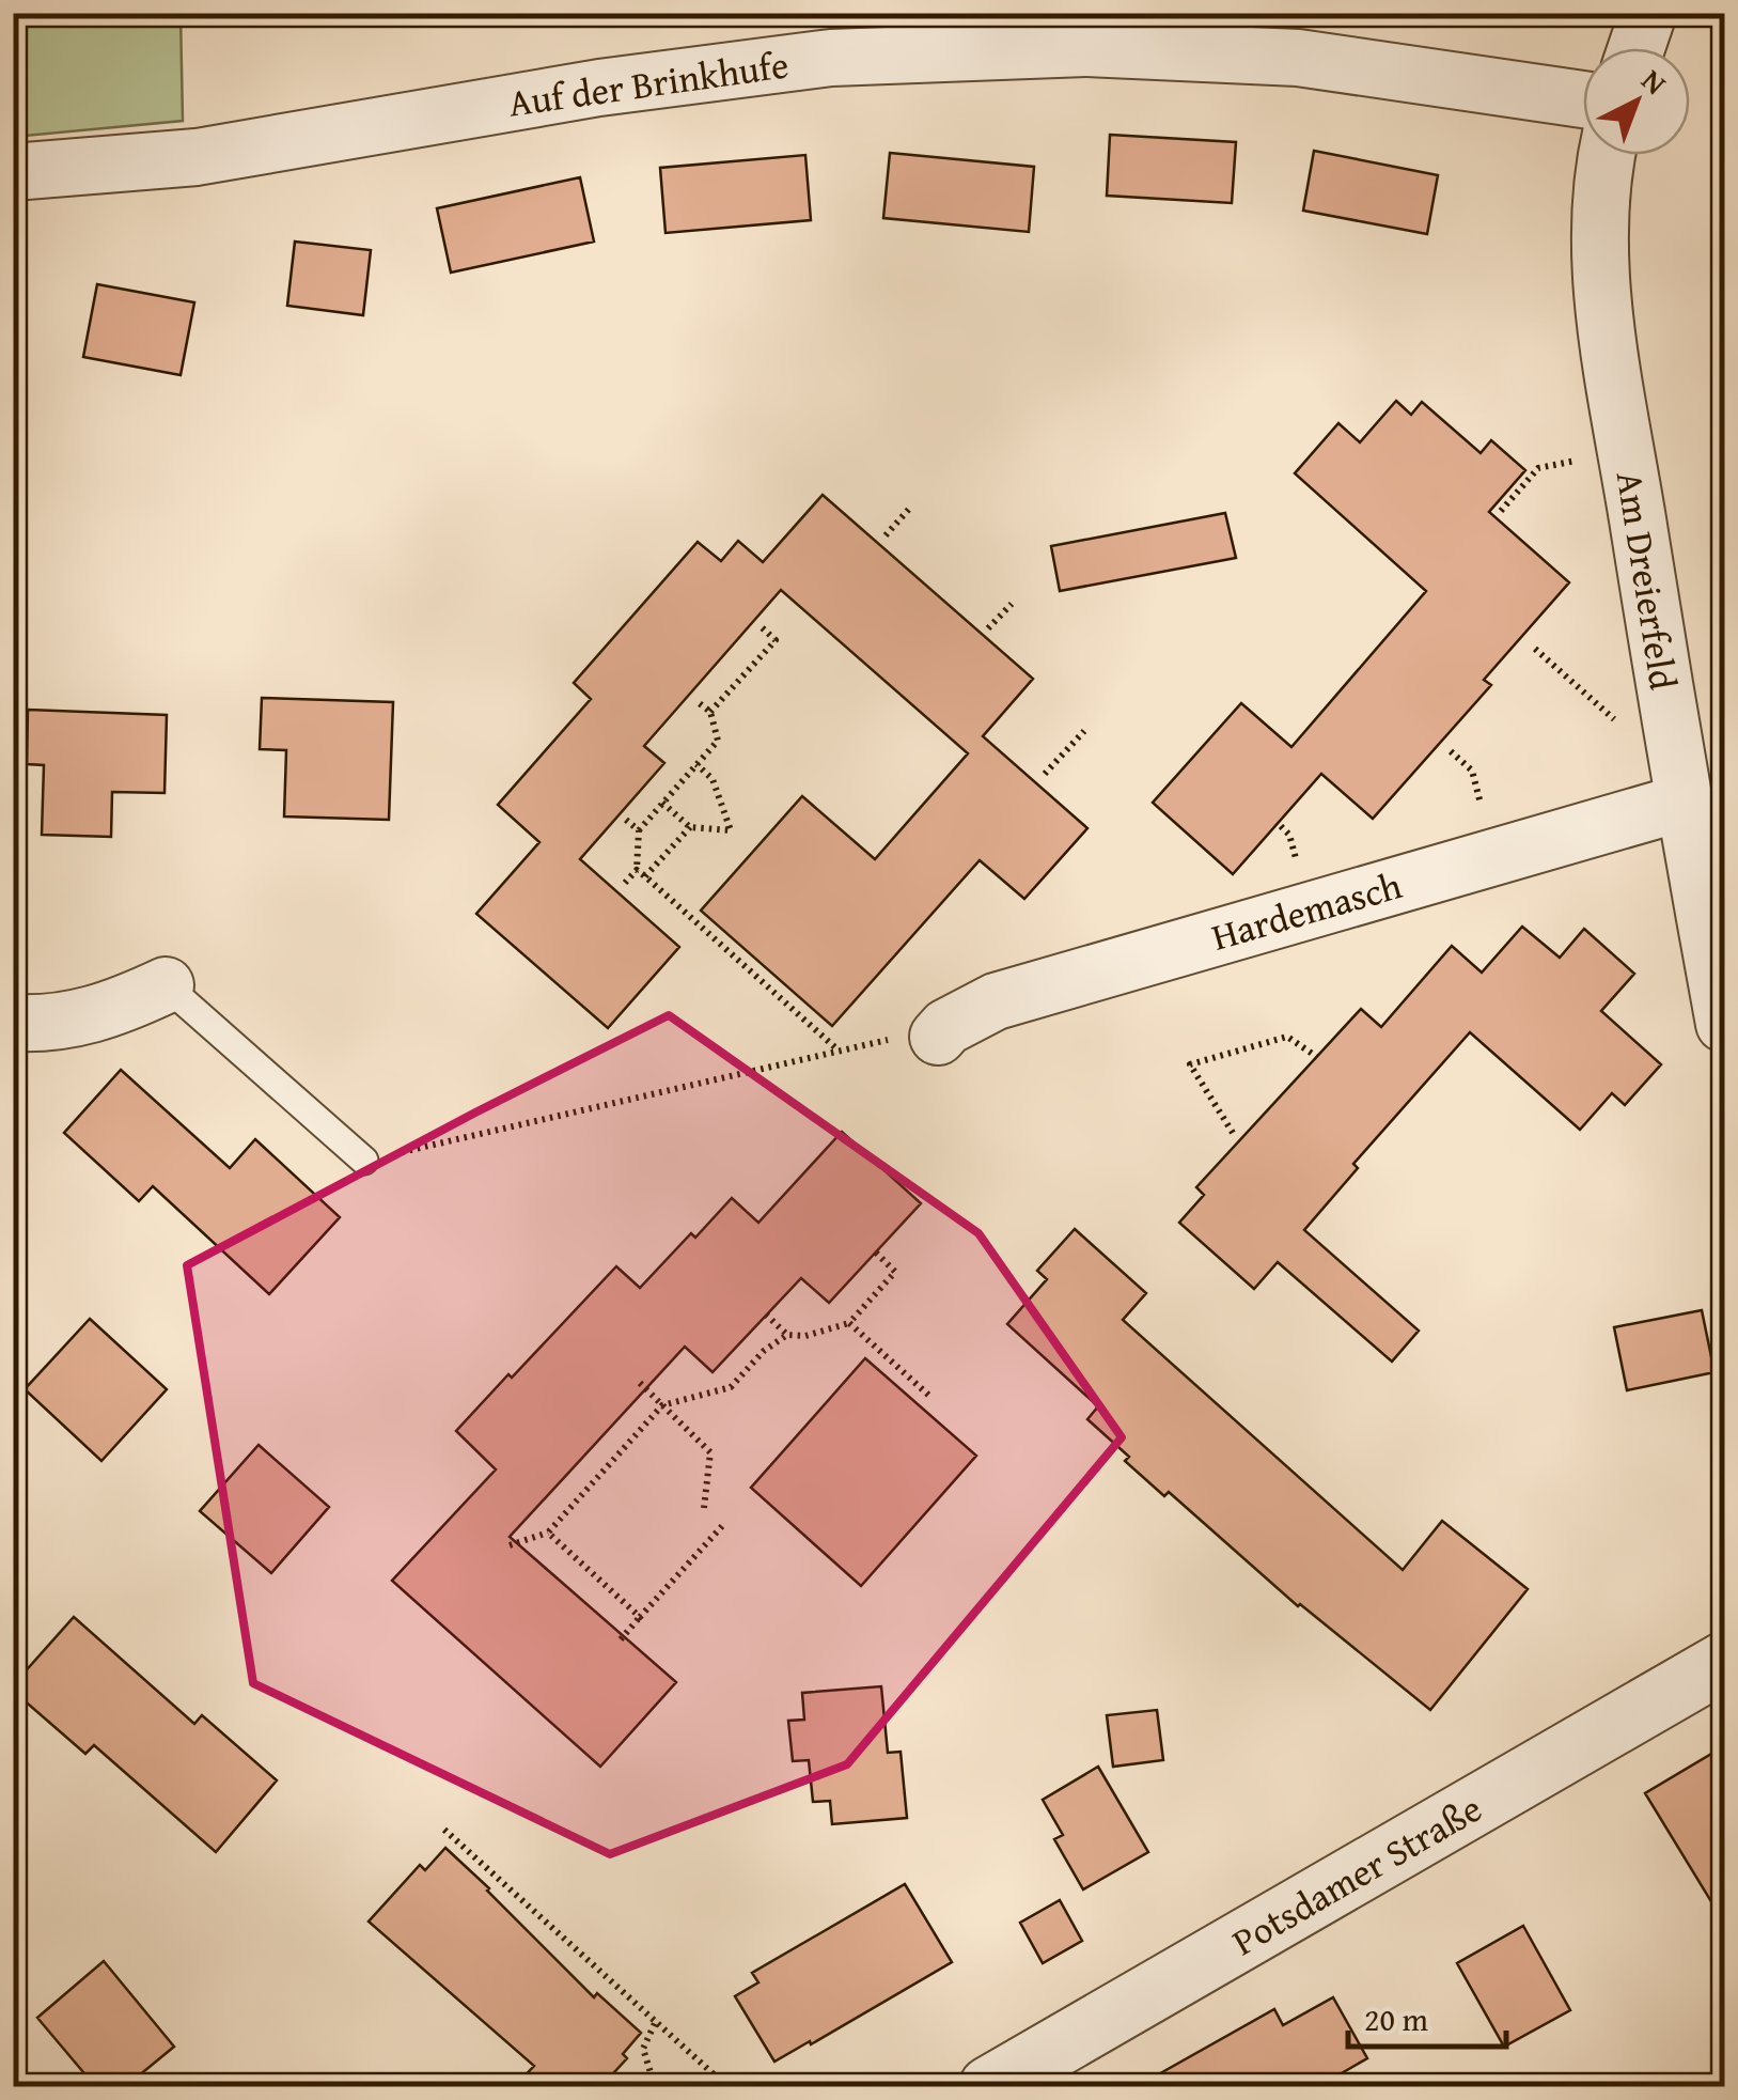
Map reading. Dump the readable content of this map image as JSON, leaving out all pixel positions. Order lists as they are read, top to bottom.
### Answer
{
  "streets": {
    "street": [
      "Auf der Brinkhufe",
      "Am Dreierfeld",
      "Hardemasch",
      "Potsdamer Straße"
    ]
  },
  "crossings": [
    ["Am Dreierfeld", "Hardemasch"]
  ],
  "scale_bar": "20 m",
  "north": "top right"
}
